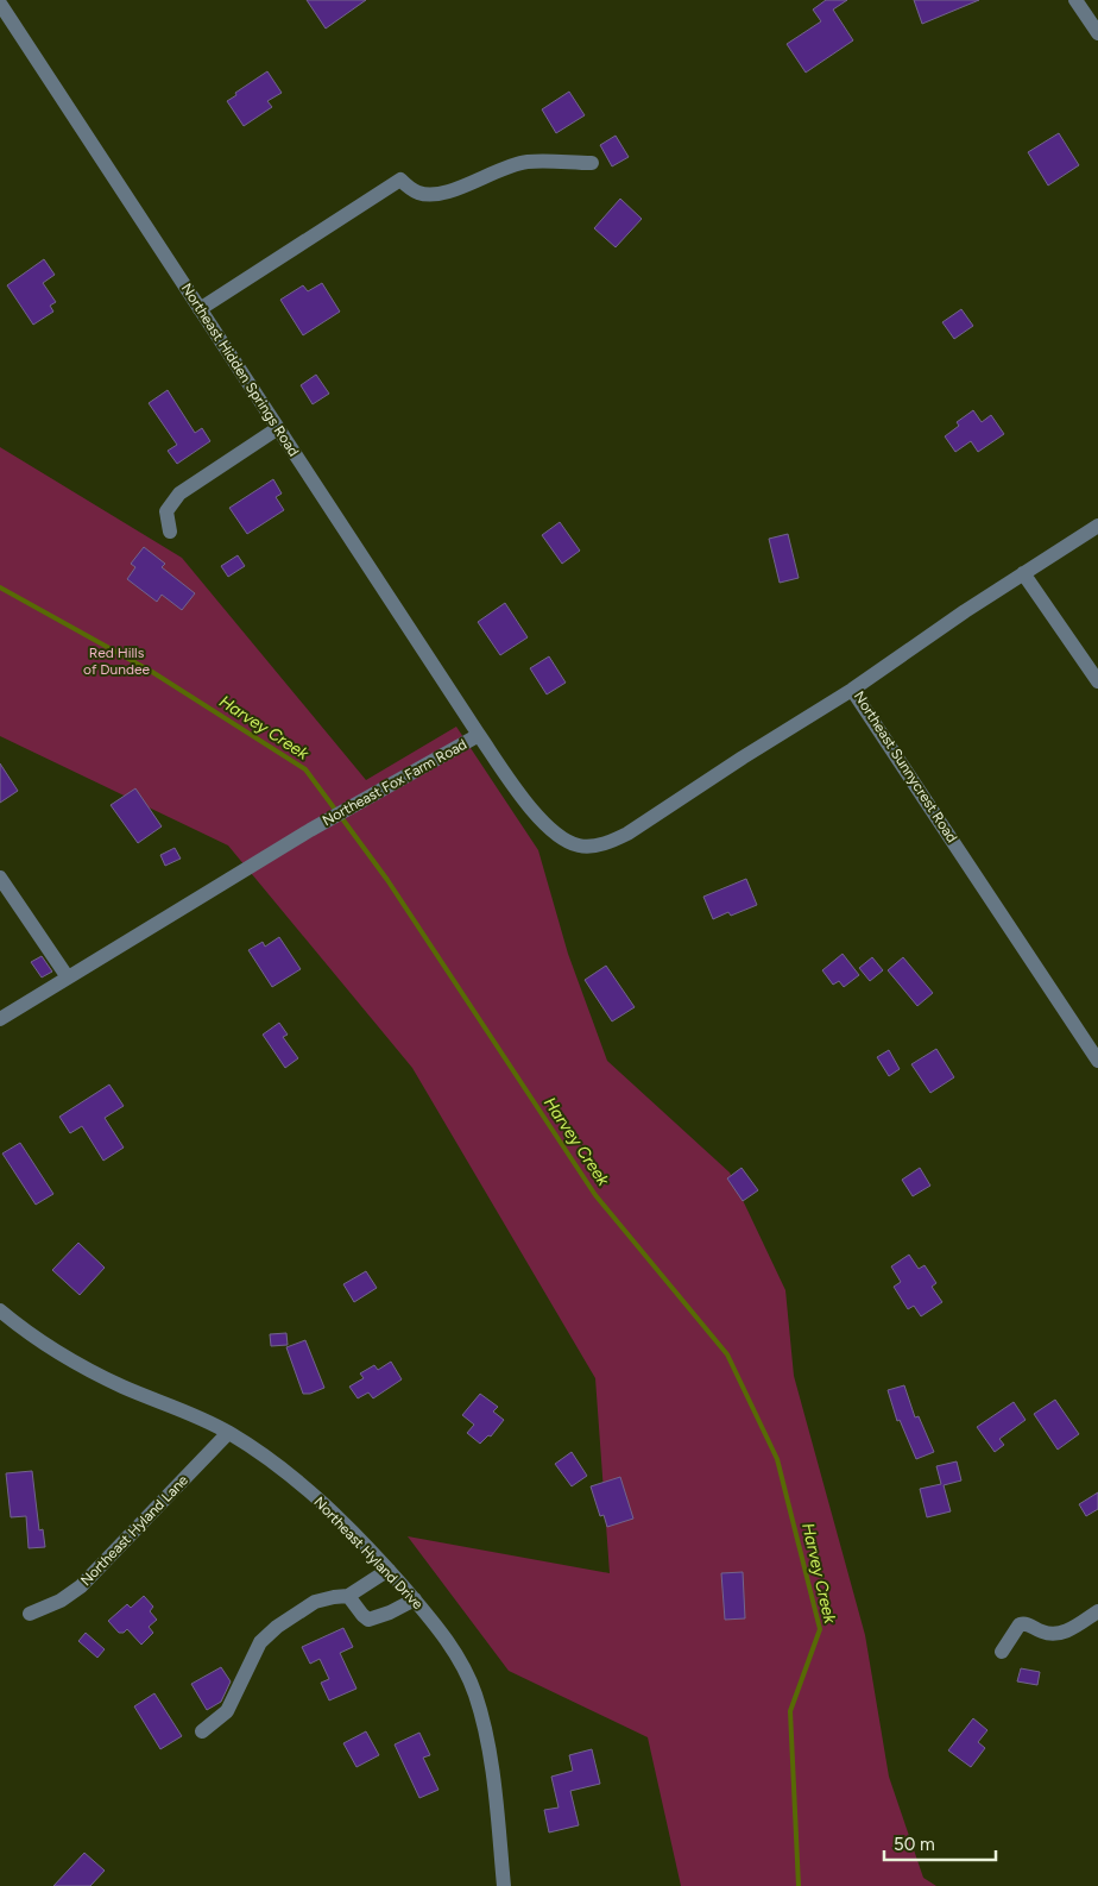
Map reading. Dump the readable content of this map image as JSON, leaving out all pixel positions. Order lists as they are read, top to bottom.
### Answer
{
  "streets": {
    "street": [
      "Northeast Hidden Springs Road",
      "Northeast Sunnycrest Road",
      "Northeast Fox Farm Road",
      "Northeast Hyland Lane",
      "Northeast Hyland Drive"
    ]
  },
  "crossings": [
    ["Northeast Hidden Springs Road", "Northeast Fox Farm Road"],
    ["Northeast Sunnycrest Road", "Northeast Fox Farm Road"],
    ["Northeast Hyland Lane", "Northeast Hyland Drive"]
  ],
  "water": ["Harvey Creek"],
  "parks": ["Red Hills of Dundee"],
  "scale_bar": "50 m"
}
